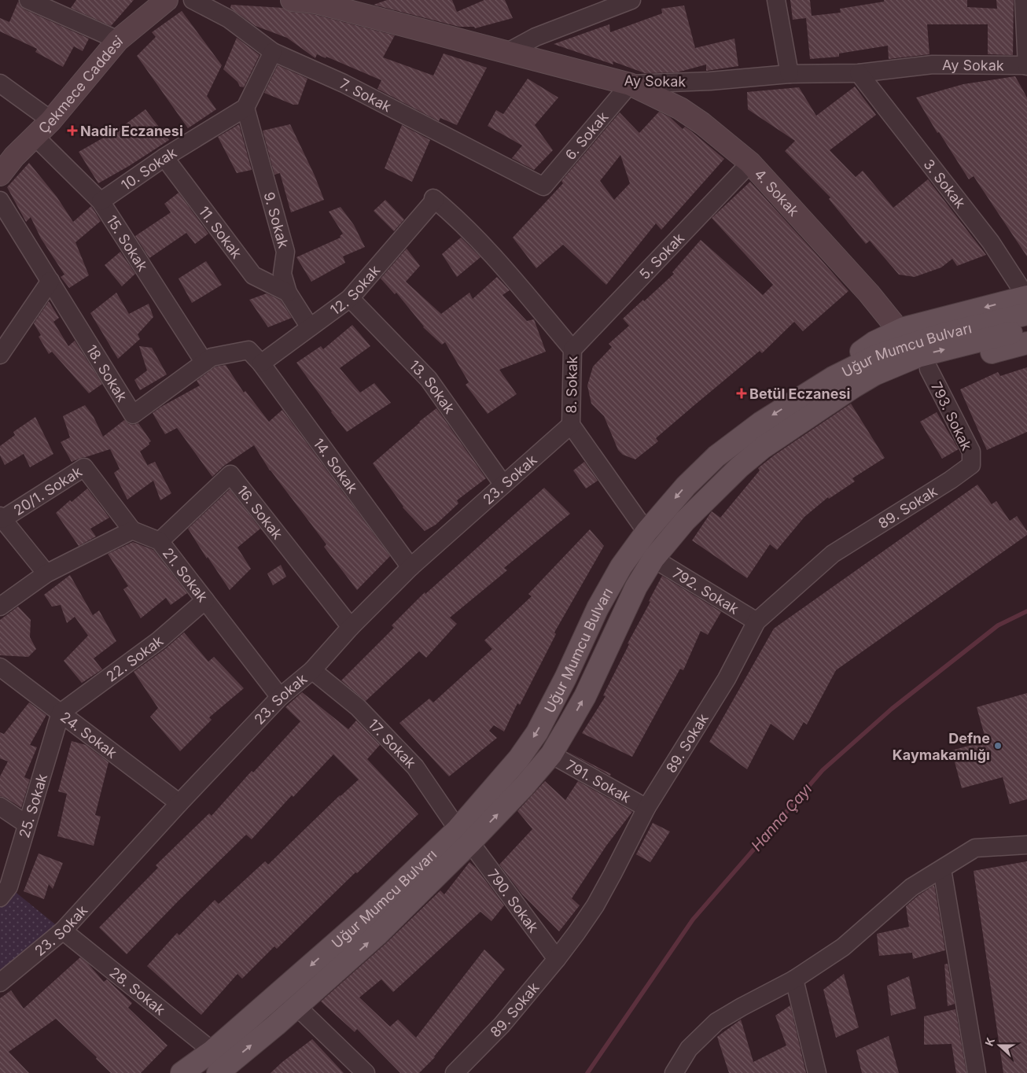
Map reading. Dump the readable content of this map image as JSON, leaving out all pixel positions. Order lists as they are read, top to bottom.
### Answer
{
  "streets": {
    "main road": [
      "Ay Sokak",
      "Çekmece Caddesi",
      "4. Sokak",
      "Uğur Mumcu Bulvarı"
    ],
    "street": [
      "7. Sokak",
      "6. Sokak",
      "10. Sokak",
      "3. Sokak",
      "9. Sokak",
      "11. Sokak",
      "15. Sokak",
      "5. Sokak",
      "12. Sokak",
      "18. Sokak",
      "8. Sokak",
      "13. Sokak",
      "793. Sokak",
      "14. Sokak",
      "23. Sokak",
      "20/1. Sokak",
      "89. Sokak",
      "16. Sokak",
      "21. Sokak",
      "792. Sokak",
      "22. Sokak",
      "24. Sokak",
      "17. Sokak",
      "791. Sokak",
      "25. Sokak",
      "790. Sokak",
      "28. Sokak"
    ]
  },
  "crossings": [
    ["Ay Sokak", "6. Sokak"],
    ["Ay Sokak", "3. Sokak"],
    ["Ay Sokak", "4. Sokak"],
    ["Çekmece Caddesi", "15. Sokak"],
    ["7. Sokak", "6. Sokak"],
    ["6. Sokak", "4. Sokak"],
    ["10. Sokak", "9. Sokak"],
    ["10. Sokak", "11. Sokak"],
    ["10. Sokak", "15. Sokak"],
    ["3. Sokak", "Uğur Mumcu Bulvarı"],
    ["4. Sokak", "5. Sokak"],
    ["9. Sokak", "11. Sokak"],
    ["9. Sokak", "12. Sokak"],
    ["15. Sokak", "18. Sokak"],
    ["5. Sokak", "8. Sokak"],
    ["12. Sokak", "18. Sokak"],
    ["12. Sokak", "8. Sokak"],
    ["12. Sokak", "13. Sokak"],
    ["12. Sokak", "14. Sokak"],
    ["Uğur Mumcu Bulvarı", "8. Sokak"],
    ["Uğur Mumcu Bulvarı", "792. Sokak"],
    ["Uğur Mumcu Bulvarı", "17. Sokak"],
    ["Uğur Mumcu Bulvarı", "791. Sokak"],
    ["Uğur Mumcu Bulvarı", "790. Sokak"],
    ["Uğur Mumcu Bulvarı", "28. Sokak"],
    ["18. Sokak", "14. Sokak"],
    ["8. Sokak", "23. Sokak"],
    ["13. Sokak", "23. Sokak"],
    ["793. Sokak", "89. Sokak"],
    ["14. Sokak", "23. Sokak"],
    ["23. Sokak", "16. Sokak"],
    ["23. Sokak", "21. Sokak"],
    ["23. Sokak", "24. Sokak"],
    ["23. Sokak", "17. Sokak"],
    ["23. Sokak", "28. Sokak"],
    ["20/1. Sokak", "21. Sokak"],
    ["89. Sokak", "792. Sokak"],
    ["89. Sokak", "791. Sokak"],
    ["89. Sokak", "790. Sokak"],
    ["16. Sokak", "21. Sokak"],
    ["21. Sokak", "22. Sokak"],
    ["22. Sokak", "24. Sokak"],
    ["22. Sokak", "25. Sokak"],
    ["24. Sokak", "25. Sokak"],
    ["17. Sokak", "790. Sokak"]
  ],
  "water": ["Hanna Çayı"],
  "places": {
    "health": ["Nadir Eczanesi", "Betül Eczanesi"],
    "other": ["Defne Kaymakamlığı"]
  },
  "north": "left"
}
